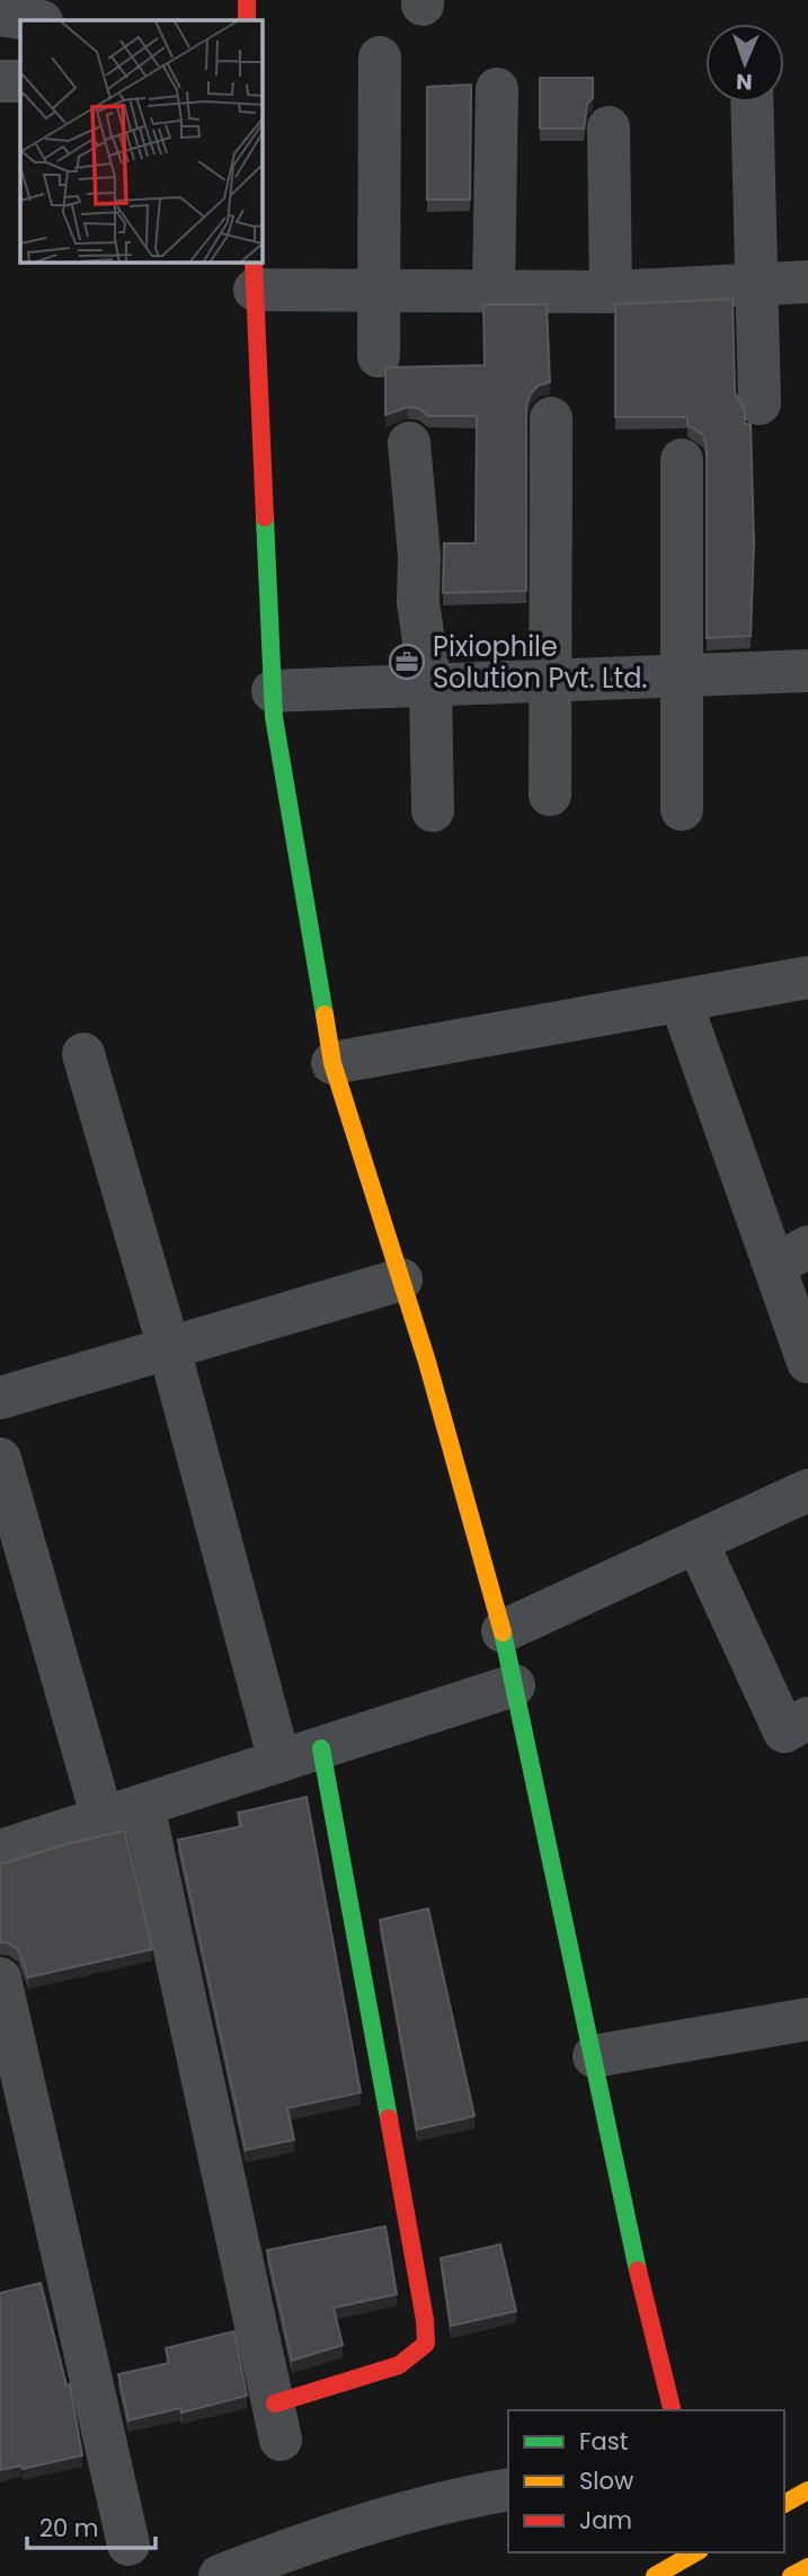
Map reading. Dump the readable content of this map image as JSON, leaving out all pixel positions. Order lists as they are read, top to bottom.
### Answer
{
  "places": {
    "office": ["Pixiophile Solution Pvt. Ltd."]
  },
  "legend": ["Fast", "Slow", "Jam"],
  "scale_bar": "20 m",
  "north": "bottom"
}
